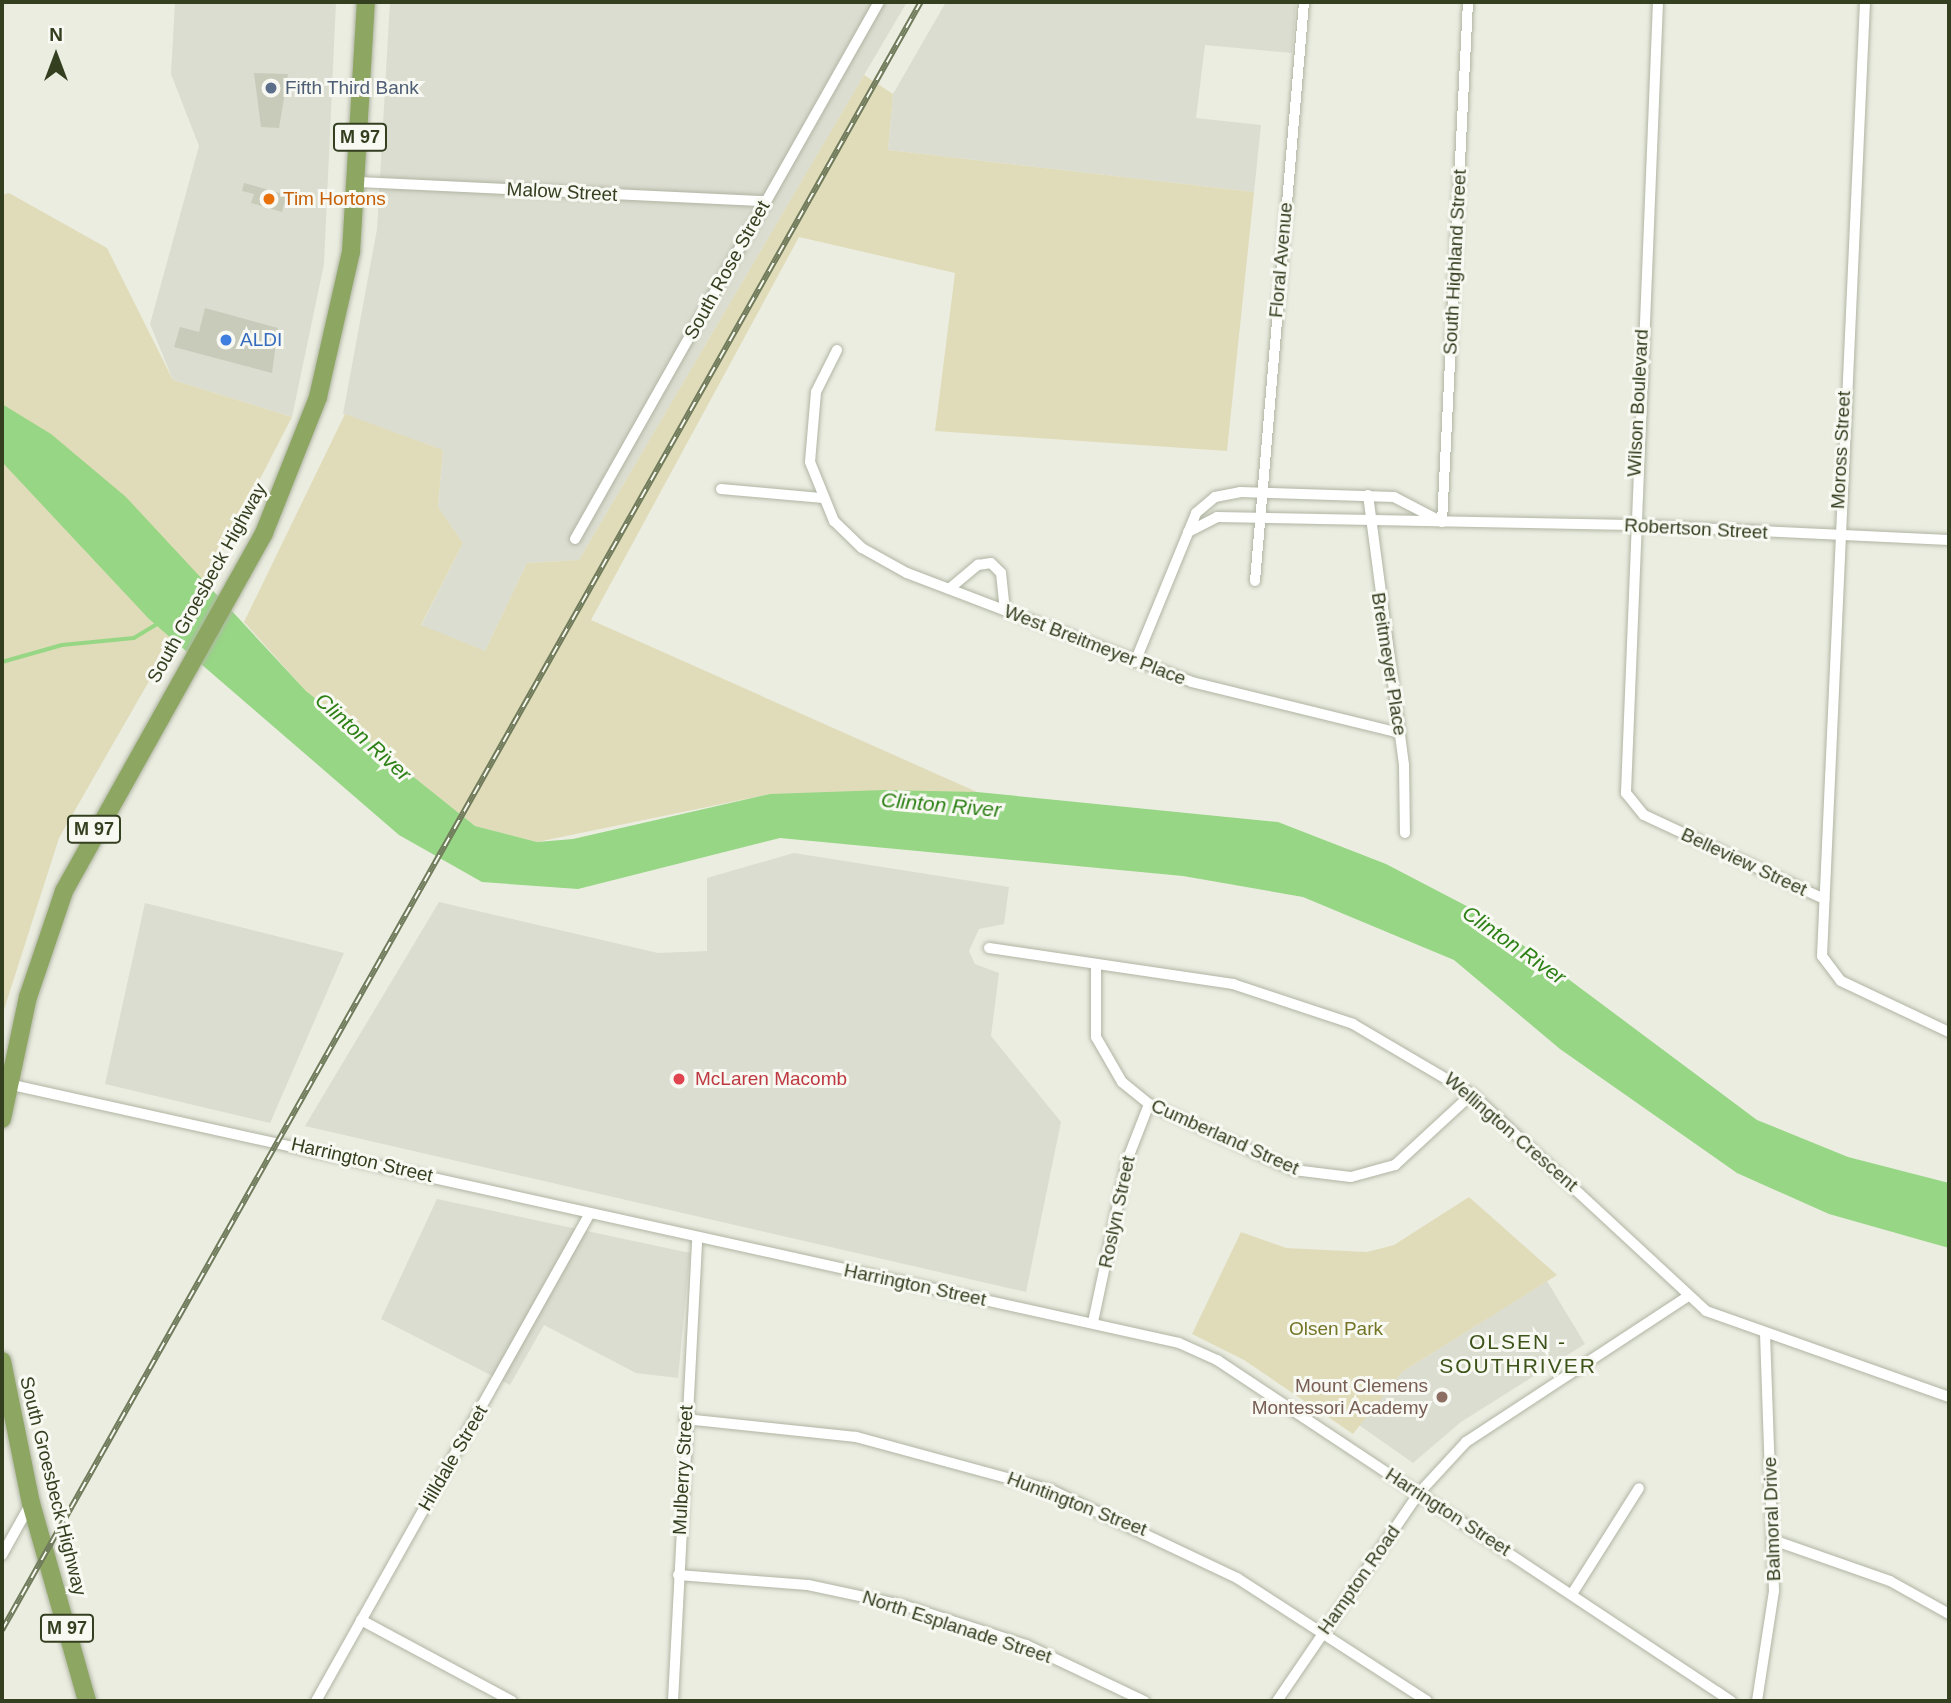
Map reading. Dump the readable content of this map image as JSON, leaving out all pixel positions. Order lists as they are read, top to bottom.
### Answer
{
  "streets": {
    "main road": ["M 97", "South Groesbeck Highway"],
    "street": [
      "Malow Street",
      "Floral Avenue",
      "South Highland Street",
      "South Rose Street",
      "Wilson Boulevard",
      "Moross Street",
      "Robertson Street",
      "West Breitmeyer Place",
      "Breitmeyer Place",
      "Belleview Street",
      "Wellington Crescent",
      "Cumberland Street",
      "Harrington Street",
      "Roslyn Street",
      "Hilldale Street",
      "Mulberry Street",
      "Huntington Street",
      "Balmoral Drive",
      "Hampton Road",
      "North Esplanade Street"
    ]
  },
  "crossings": [
    ["Malow Street", "South Rose Street"],
    ["Malow Street", "South Groesbeck Highway"],
    ["Floral Avenue", "Robertson Street"],
    ["South Highland Street", "Robertson Street"],
    ["Wilson Boulevard", "Robertson Street"],
    ["Wilson Boulevard", "Belleview Street"],
    ["Moross Street", "Robertson Street"],
    ["Moross Street", "Belleview Street"],
    ["Robertson Street", "Breitmeyer Place"],
    ["South Groesbeck Highway", "Harrington Street"],
    ["West Breitmeyer Place", "Breitmeyer Place"],
    ["Wellington Crescent", "Cumberland Street"],
    ["Wellington Crescent", "Balmoral Drive"],
    ["Wellington Crescent", "Hampton Road"],
    ["Cumberland Street", "Roslyn Street"],
    ["Harrington Street", "Roslyn Street"],
    ["Harrington Street", "Hilldale Street"],
    ["Harrington Street", "Mulberry Street"],
    ["Harrington Street", "Hampton Road"],
    ["Mulberry Street", "Huntington Street"],
    ["Mulberry Street", "North Esplanade Street"],
    ["Huntington Street", "Hampton Road"]
  ],
  "districts": ["OLSEN - SOUTHRIVER"],
  "water": ["Clinton River"],
  "parks": ["Olsen Park"],
  "places": [
    "Fifth Third Bank",
    "Tim Hortons",
    "ALDI",
    "McLaren Macomb",
    "Mount Clemens Montessori Academy"
  ],
  "north": "top"
}
